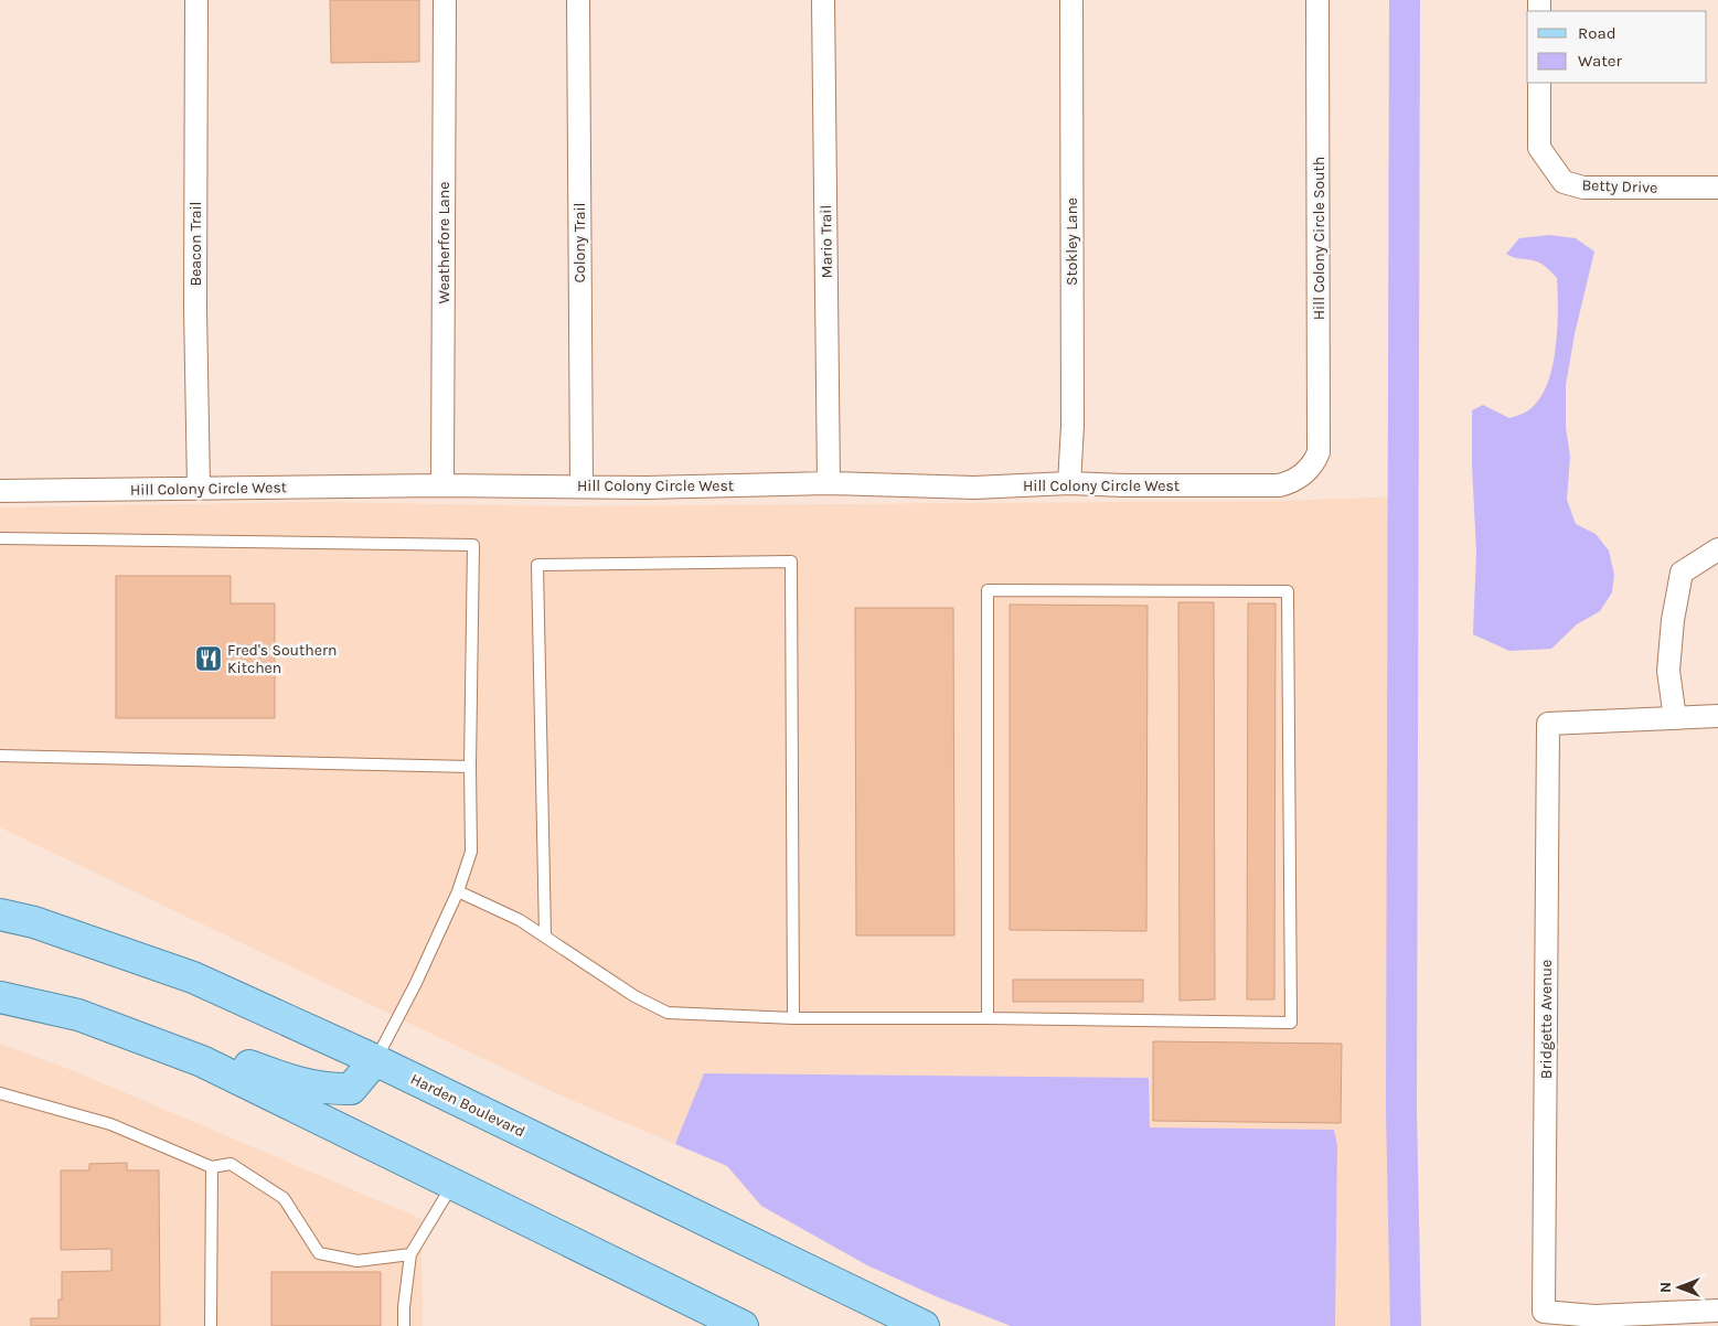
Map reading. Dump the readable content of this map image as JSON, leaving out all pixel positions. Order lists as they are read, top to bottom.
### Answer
{
  "streets": {
    "main road": ["Harden Boulevard"],
    "street": [
      "Betty Drive",
      "Hill Colony Circle South",
      "Mario Trail",
      "Stokley Lane",
      "Weatherfore Lane",
      "Colony Trail",
      "Beacon Trail",
      "Hill Colony Circle West",
      "Bridgette Avenue"
    ]
  },
  "crossings": [
    ["Hill Colony Circle South", "Hill Colony Circle West"],
    ["Mario Trail", "Hill Colony Circle West"],
    ["Stokley Lane", "Hill Colony Circle West"],
    ["Weatherfore Lane", "Hill Colony Circle West"],
    ["Colony Trail", "Hill Colony Circle West"],
    ["Beacon Trail", "Hill Colony Circle West"]
  ],
  "places": {
    "restaurant": ["Fred's Southern Kitchen"]
  },
  "legend": ["Road", "Water"],
  "north": "left"
}
